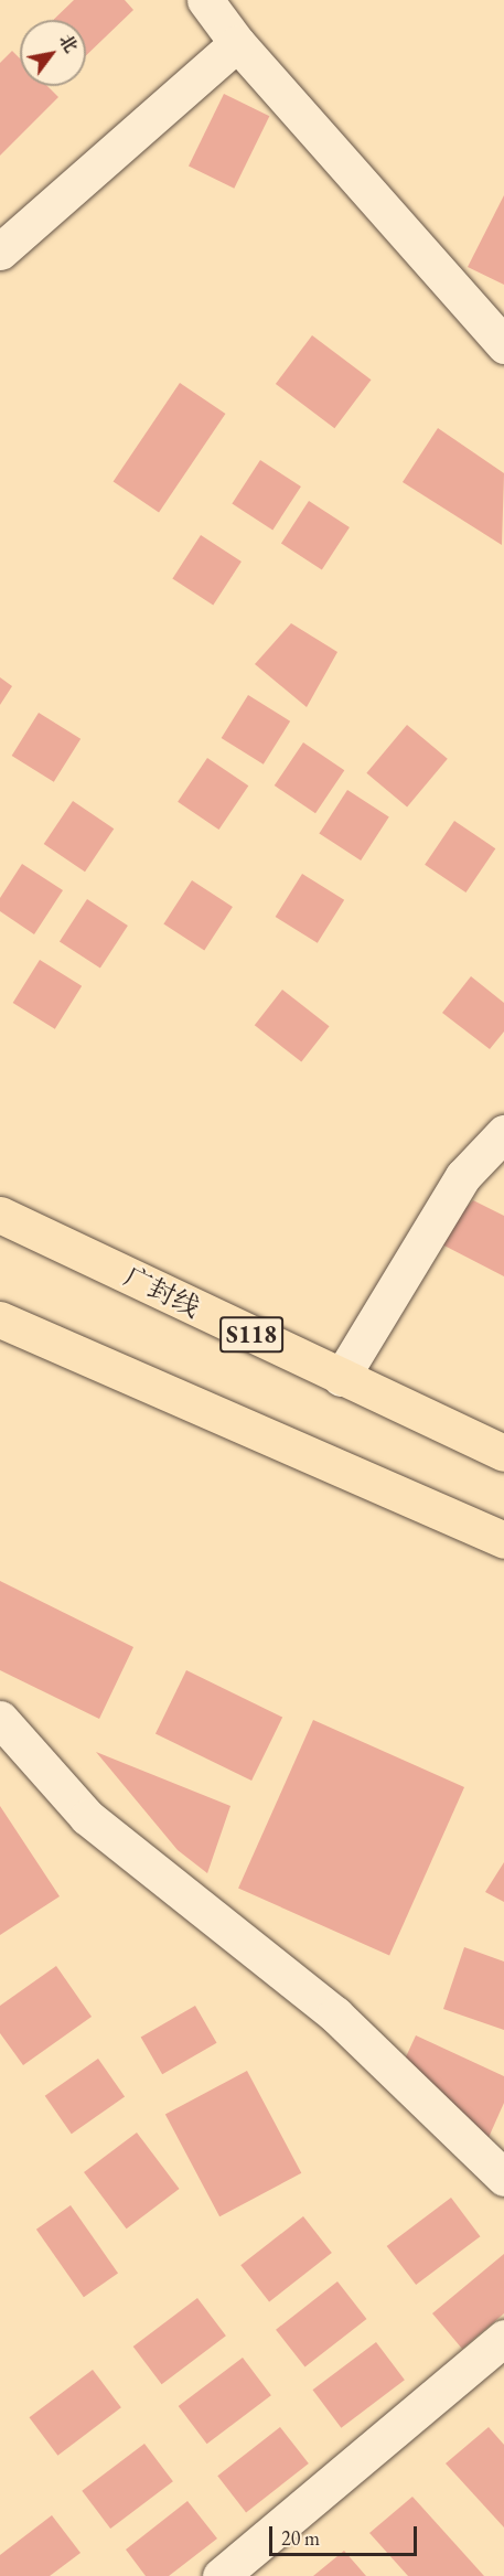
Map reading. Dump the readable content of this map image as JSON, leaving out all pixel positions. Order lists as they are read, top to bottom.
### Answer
{
  "streets": {
    "main road": ["广封线", "S118"]
  },
  "scale_bar": "20 m",
  "north": "top right"
}
